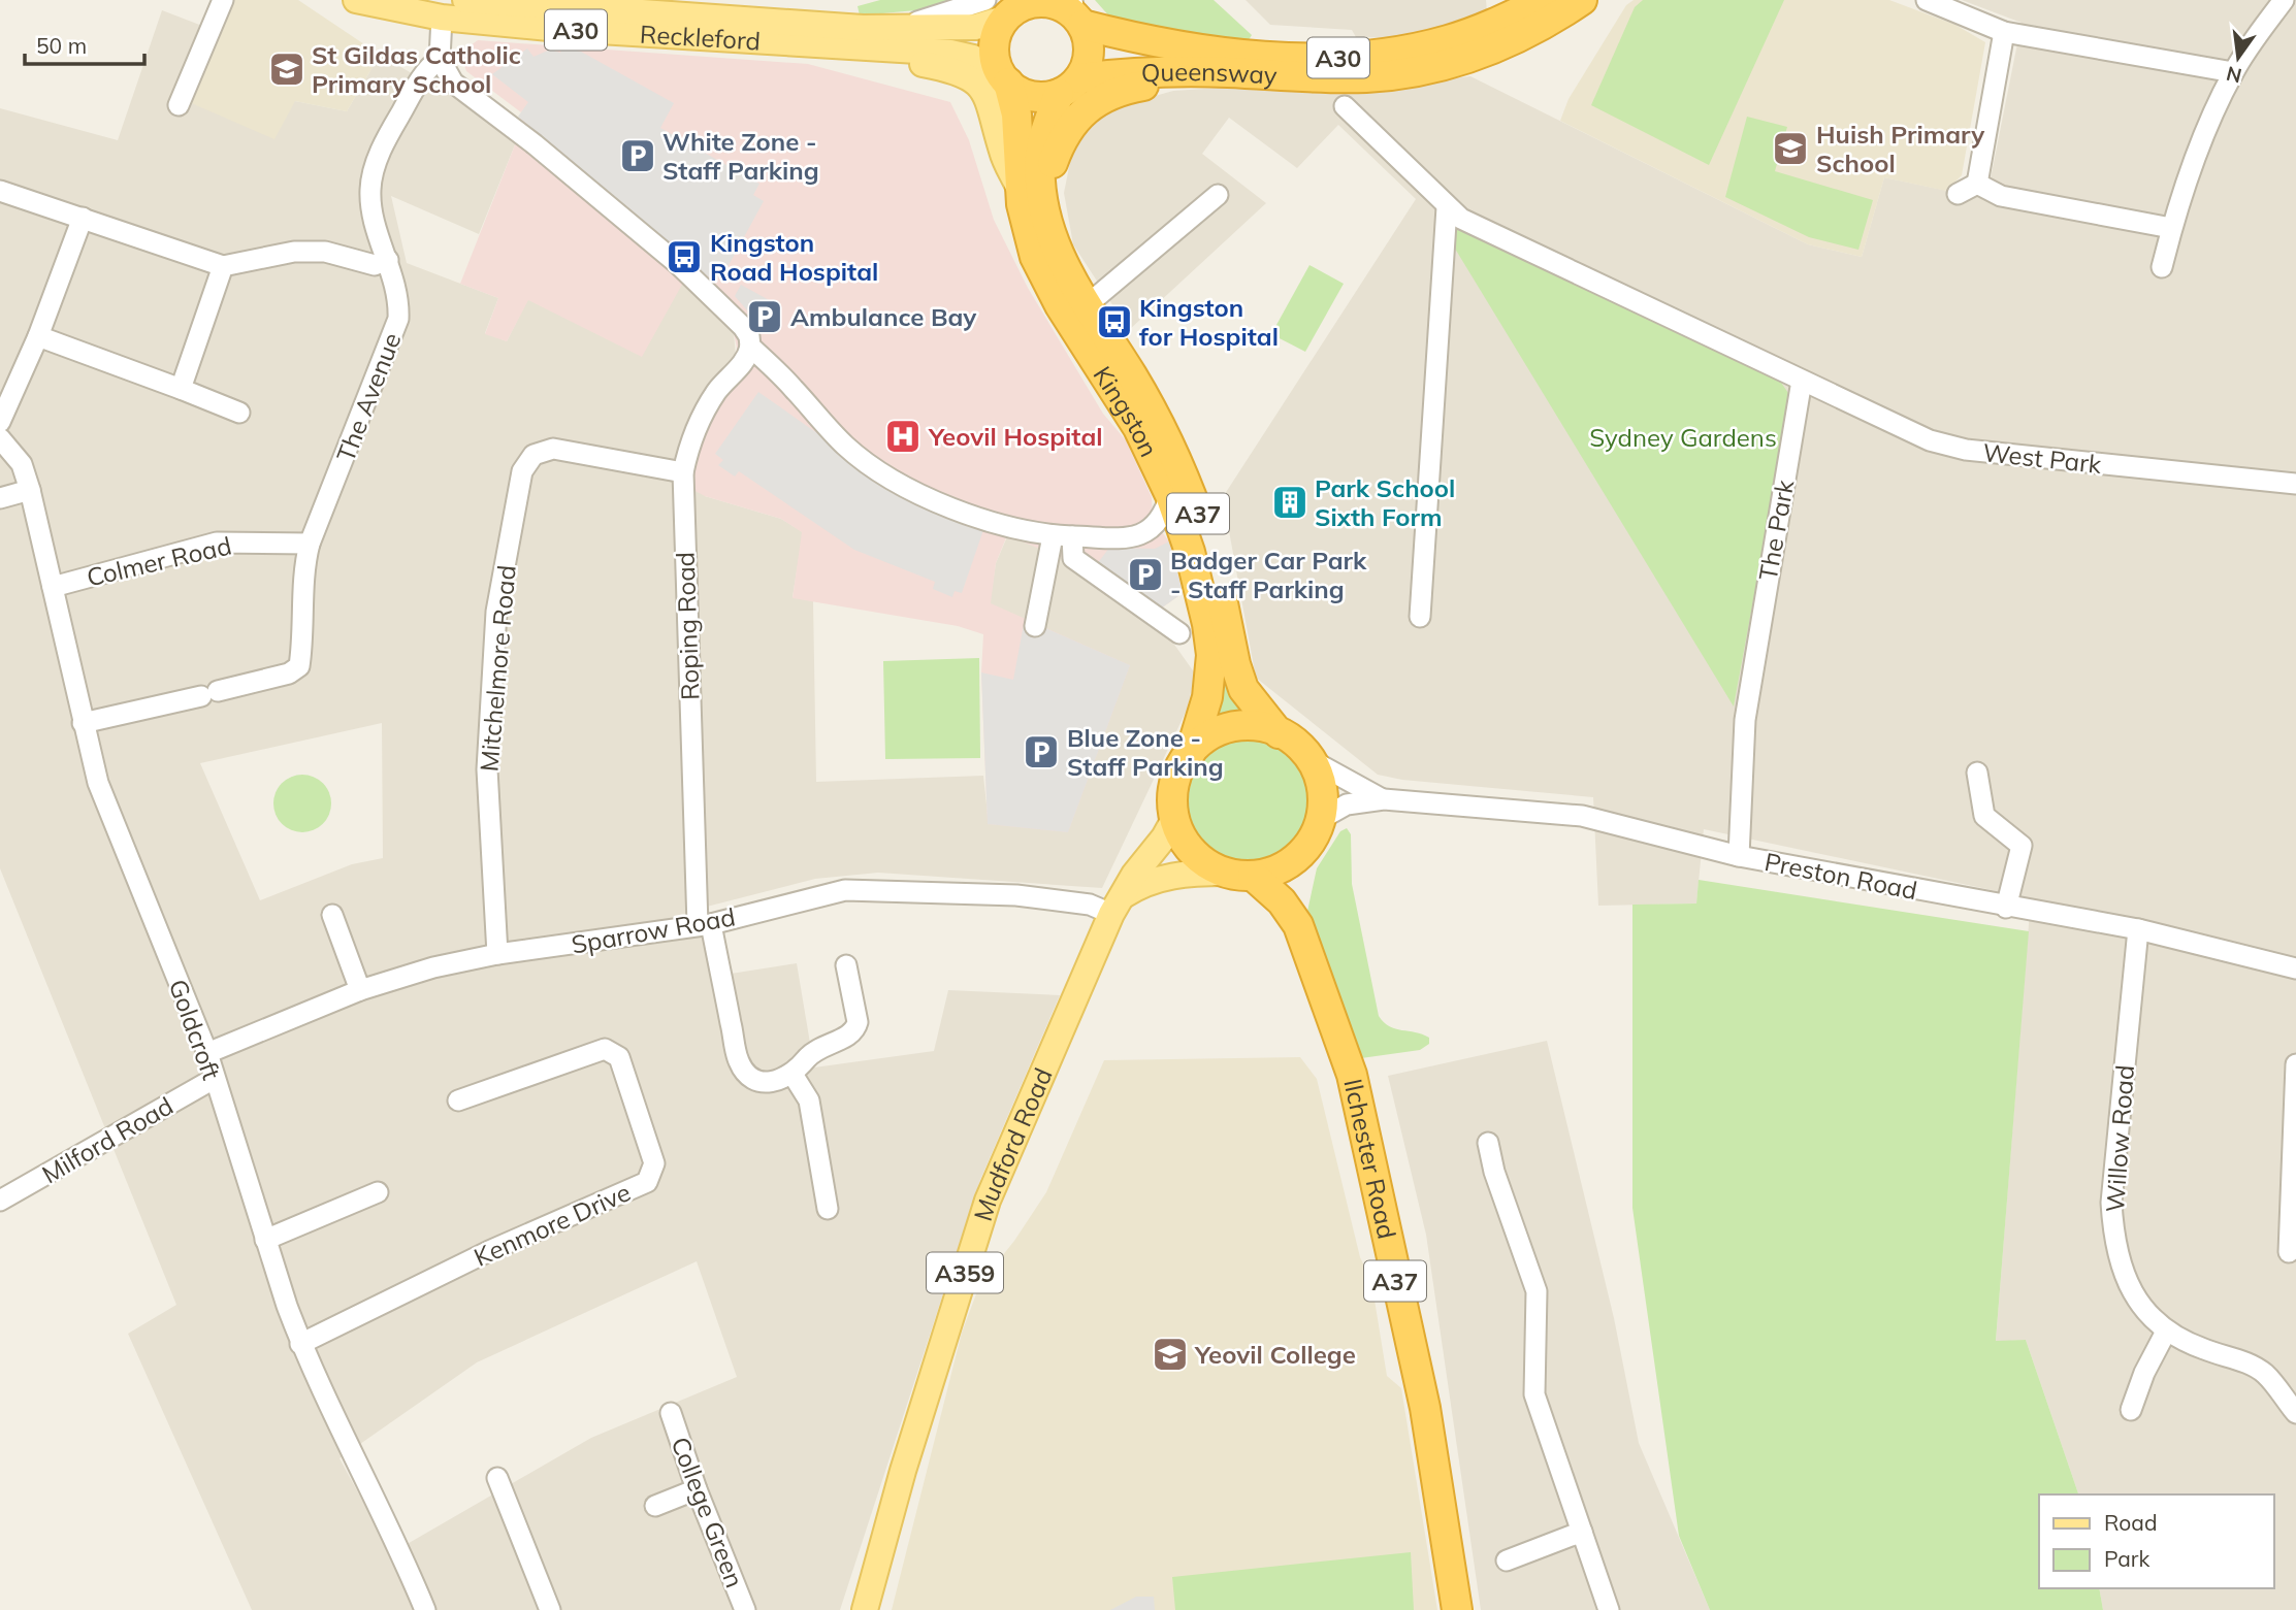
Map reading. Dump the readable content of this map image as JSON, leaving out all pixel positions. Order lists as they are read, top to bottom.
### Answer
{
  "streets": {
    "highway": [
      "A30",
      "Queensway",
      "Kingston",
      "A37",
      "Ilchester Road"
    ],
    "main road": ["Reckleford", "Mudford Road", "A359"],
    "street": [
      "The Avenue",
      "West Park",
      "The Park",
      "Colmer Road",
      "Roping Road",
      "Mitchelmore Road",
      "Preston Road",
      "Sparrow Road",
      "Goldcroft",
      "Willow Road",
      "Milford Road",
      "Kenmore Drive",
      "College Green"
    ]
  },
  "crossings": [
    ["Reckleford", "Queensway"],
    ["Reckleford", "Kingston"],
    ["Queensway", "Kingston"],
    ["The Avenue", "Colmer Road"],
    ["The Avenue", "Goldcroft"],
    ["Kingston", "A37"],
    ["Kingston", "Preston Road"],
    ["Kingston", "Mudford Road"],
    ["Kingston", "Ilchester Road"],
    ["West Park", "The Park"],
    ["A37", "Preston Road"],
    ["A37", "Mudford Road"],
    ["A37", "Ilchester Road"],
    ["The Park", "Preston Road"],
    ["Colmer Road", "Goldcroft"],
    ["Roping Road", "Mitchelmore Road"],
    ["Roping Road", "Sparrow Road"],
    ["Mitchelmore Road", "Sparrow Road"],
    ["Preston Road", "Willow Road"],
    ["Preston Road", "Mudford Road"],
    ["Preston Road", "Ilchester Road"],
    ["Sparrow Road", "Goldcroft"],
    ["Sparrow Road", "Mudford Road"],
    ["Goldcroft", "Milford Road"],
    ["Goldcroft", "Kenmore Drive"],
    ["Mudford Road", "Ilchester Road"]
  ],
  "parks": ["Sydney Gardens"],
  "places": {
    "school or university": ["St Gildas Catholic Primary School", "Huish Primary School", "Yeovil College"],
    "parking": [
      "White Zone - Staff Parking",
      "Ambulance Bay",
      "Badger Car Park - Staff Parking",
      "Blue Zone - Staff Parking"
    ],
    "bus stop": ["Kingston Road Hospital", "Kingston for Hospital"],
    "hospital": ["Yeovil Hospital"],
    "building": ["Park School Sixth Form"]
  },
  "legend": ["Road", "Park"],
  "scale_bar": "50 m",
  "north": "bottom"
}
